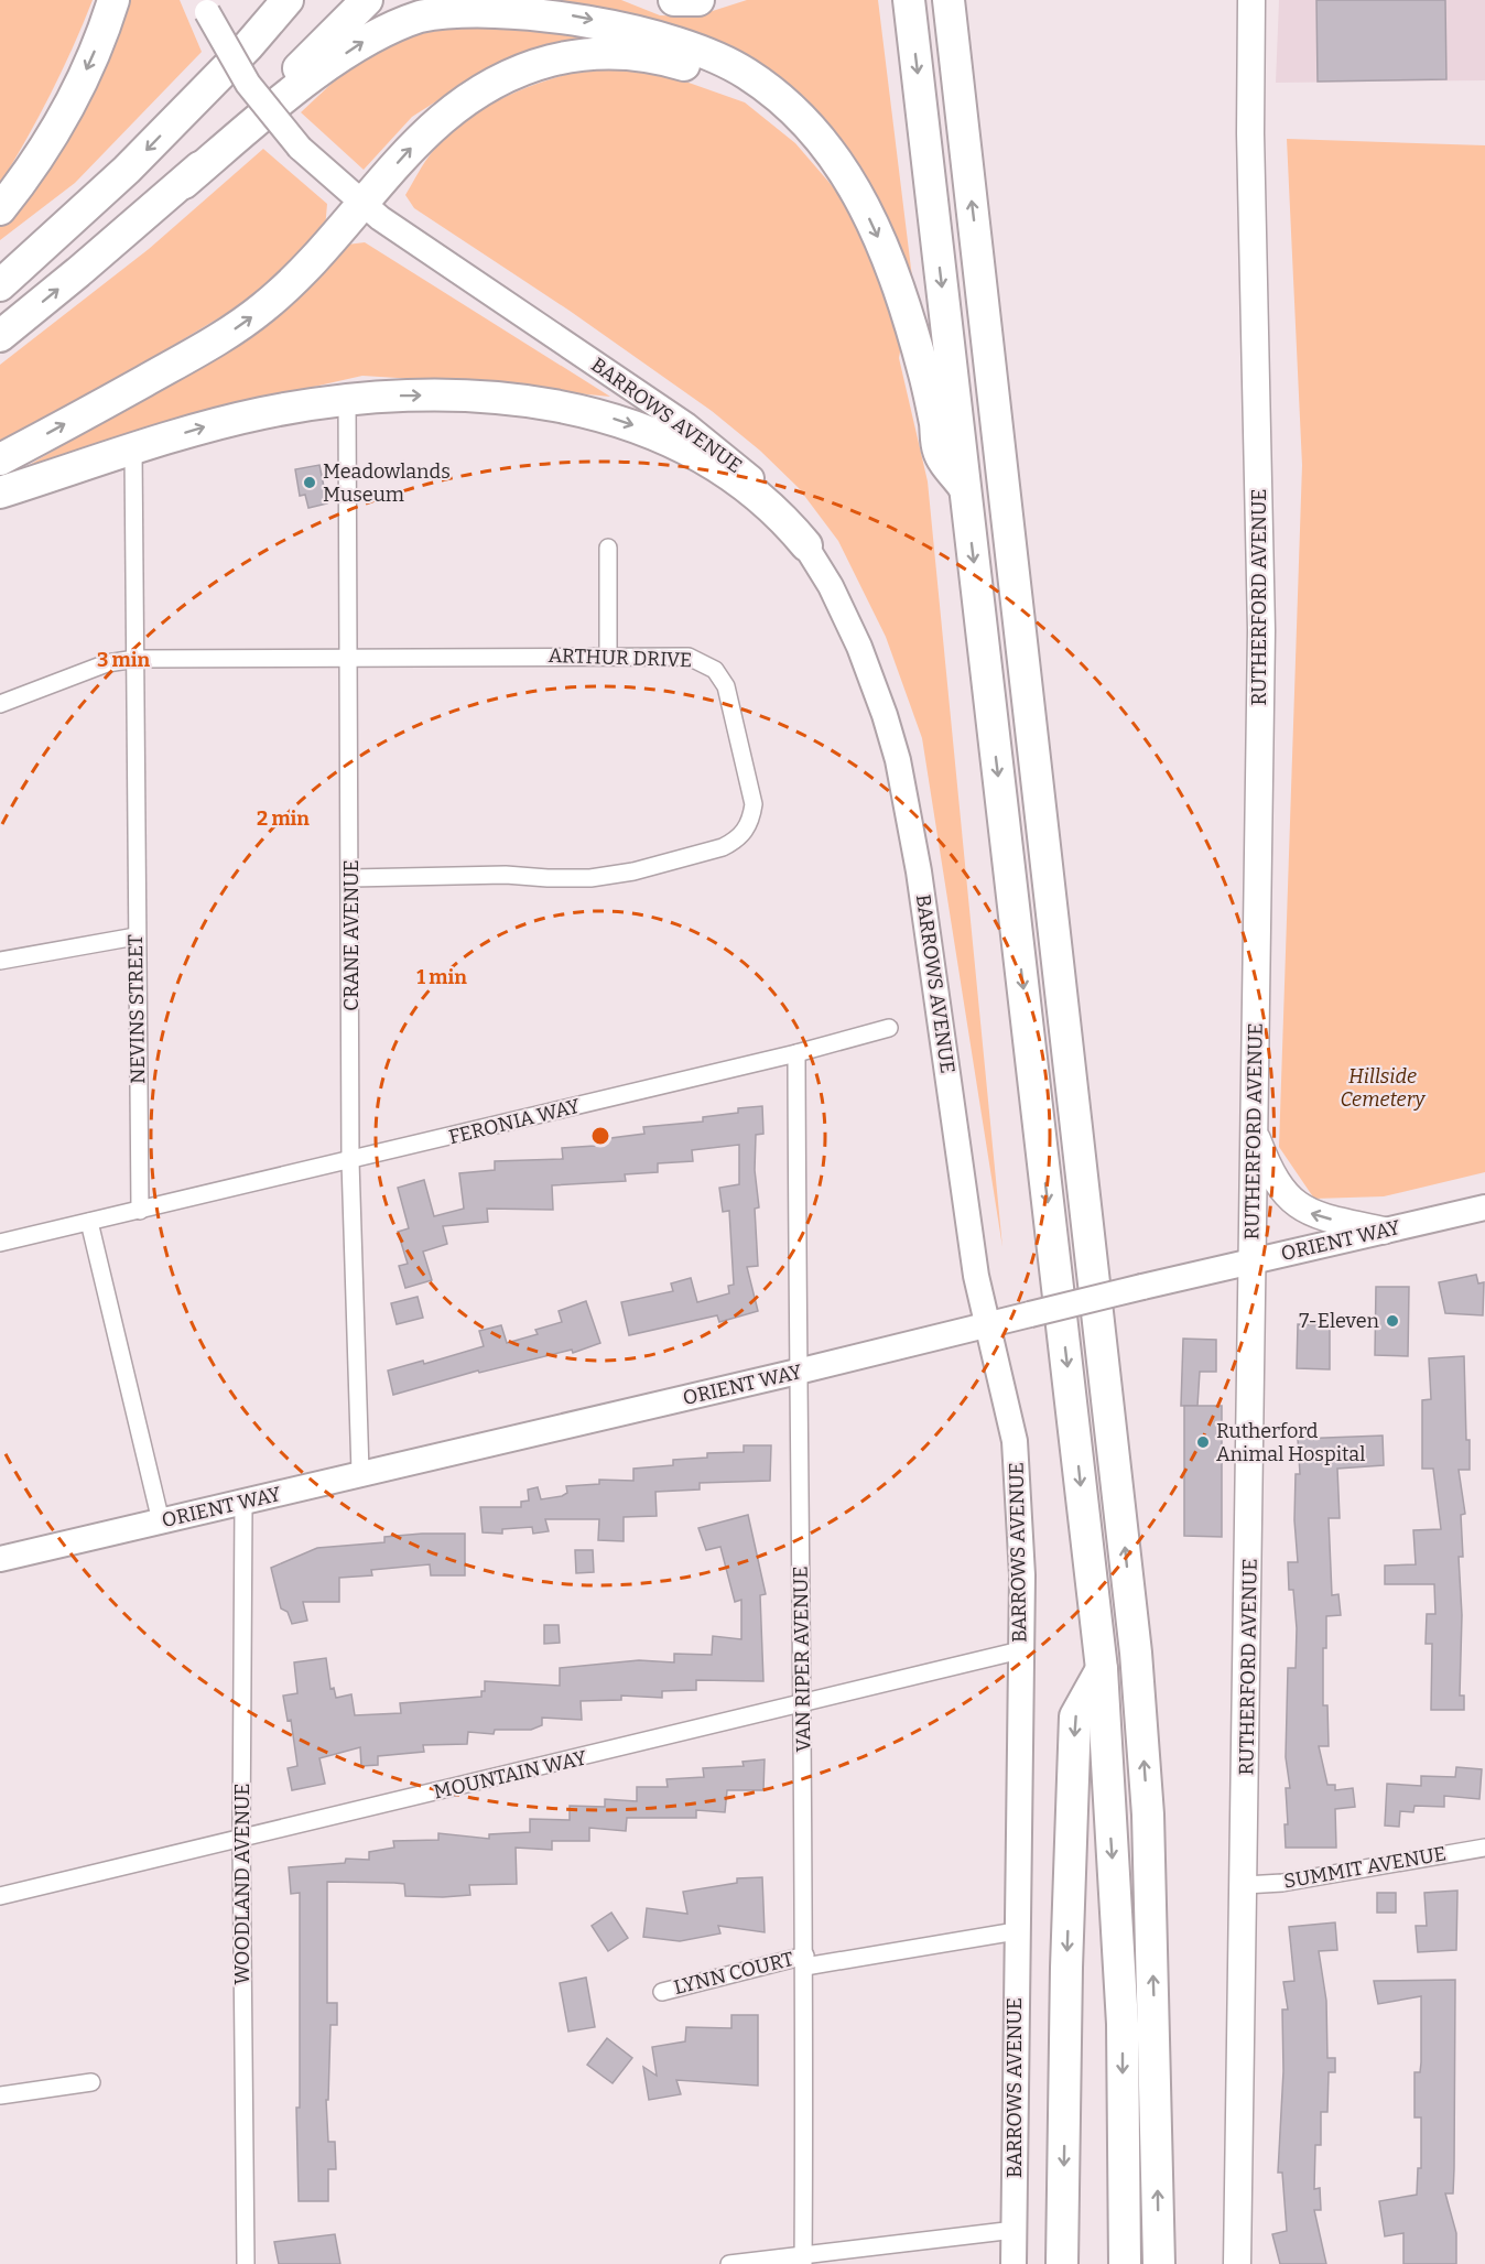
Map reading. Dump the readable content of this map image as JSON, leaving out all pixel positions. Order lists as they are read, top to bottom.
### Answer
{
  "streets": {
    "main road": ["RUTHERFORD AVENUE"],
    "street": [
      "BARROWS AVENUE",
      "ARTHUR DRIVE",
      "CRANE AVENUE",
      "NEVINS STREET",
      "FERONIA WAY",
      "ORIENT WAY",
      "VAN RIPER AVENUE",
      "MOUNTAIN WAY",
      "SUMMIT AVENUE",
      "WOODLAND AVENUE",
      "LYNN COURT"
    ]
  },
  "crossings": [
    ["BARROWS AVENUE", "ORIENT WAY"],
    ["BARROWS AVENUE", "MOUNTAIN WAY"],
    ["RUTHERFORD AVENUE", "ORIENT WAY"],
    ["RUTHERFORD AVENUE", "SUMMIT AVENUE"],
    ["ARTHUR DRIVE", "CRANE AVENUE"],
    ["ARTHUR DRIVE", "NEVINS STREET"],
    ["CRANE AVENUE", "FERONIA WAY"],
    ["CRANE AVENUE", "ORIENT WAY"],
    ["NEVINS STREET", "FERONIA WAY"],
    ["FERONIA WAY", "VAN RIPER AVENUE"],
    ["ORIENT WAY", "VAN RIPER AVENUE"],
    ["ORIENT WAY", "WOODLAND AVENUE"],
    ["VAN RIPER AVENUE", "MOUNTAIN WAY"],
    ["VAN RIPER AVENUE", "LYNN COURT"],
    ["MOUNTAIN WAY", "WOODLAND AVENUE"]
  ],
  "parks": ["Hillside Cemetery"],
  "places": ["Meadowlands Museum", "7-Eleven", "Rutherford Animal Hospital"],
  "rings": ["3 min", "2 min", "1 min"]
}
